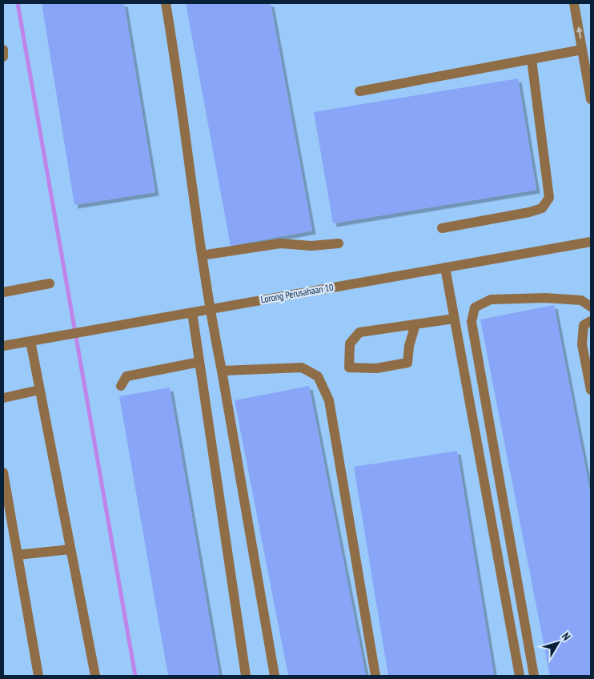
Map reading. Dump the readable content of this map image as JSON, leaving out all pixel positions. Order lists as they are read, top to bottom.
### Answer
{
  "streets": {
    "street": ["Lorong Perusahaan 10"]
  },
  "north": "top right"
}
